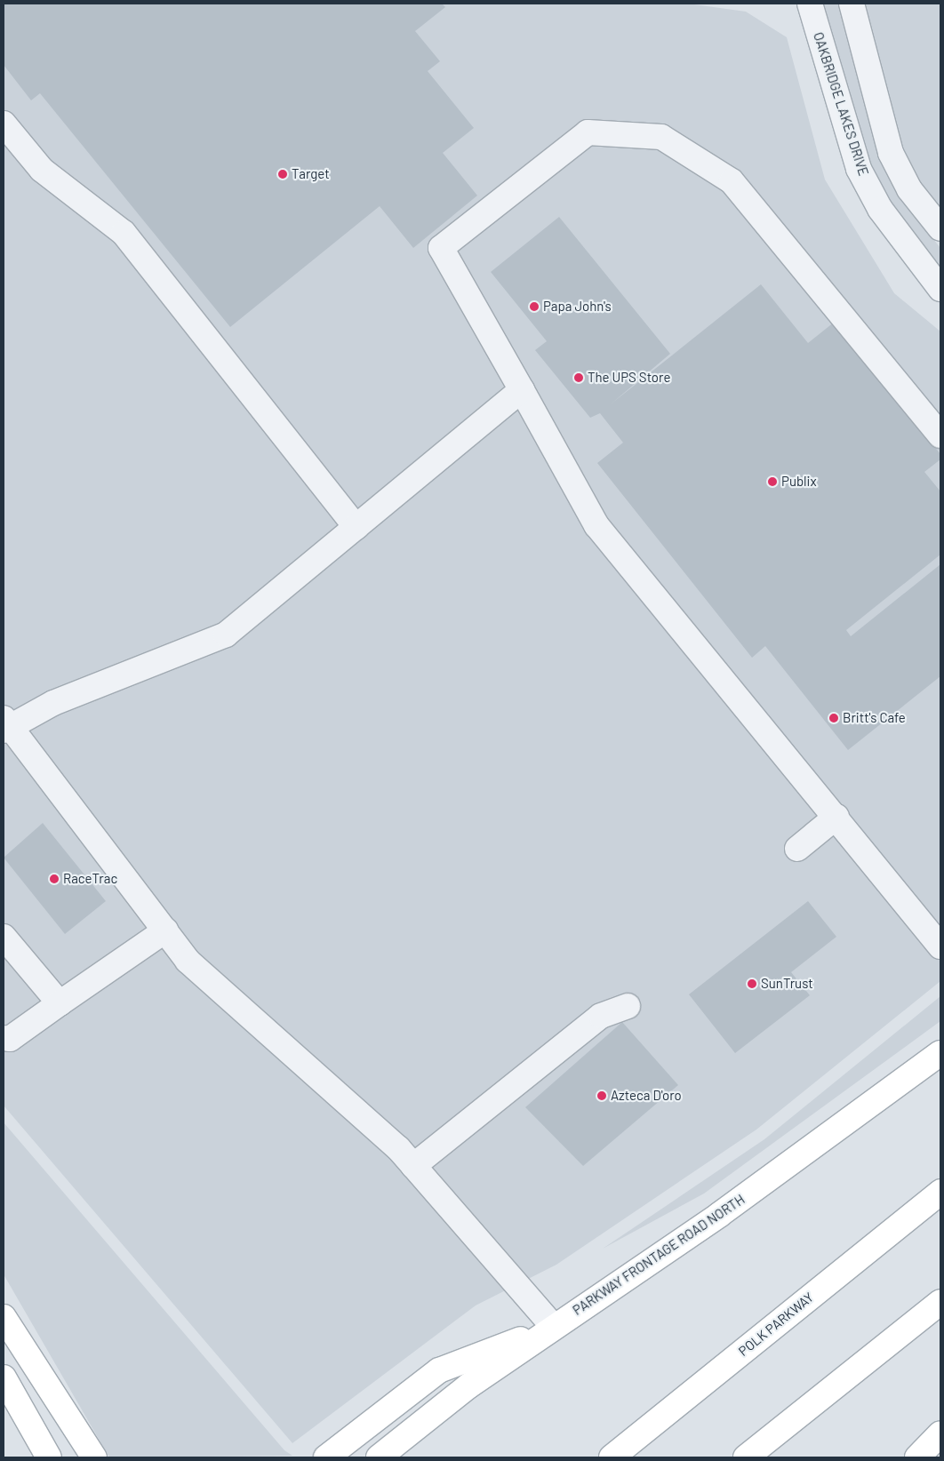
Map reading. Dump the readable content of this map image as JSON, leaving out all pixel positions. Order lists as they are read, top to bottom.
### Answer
{
  "streets": {
    "main road": ["PARKWAY FRONTAGE ROAD NORTH", "POLK PARKWAY"],
    "street": ["OAKBRIDGE LAKES DRIVE"]
  },
  "places": [
    "Target",
    "Papa John's",
    "The UPS Store",
    "Publix",
    "Britt's Cafe",
    "RaceTrac",
    "SunTrust",
    "Azteca D'oro"
  ]
}
